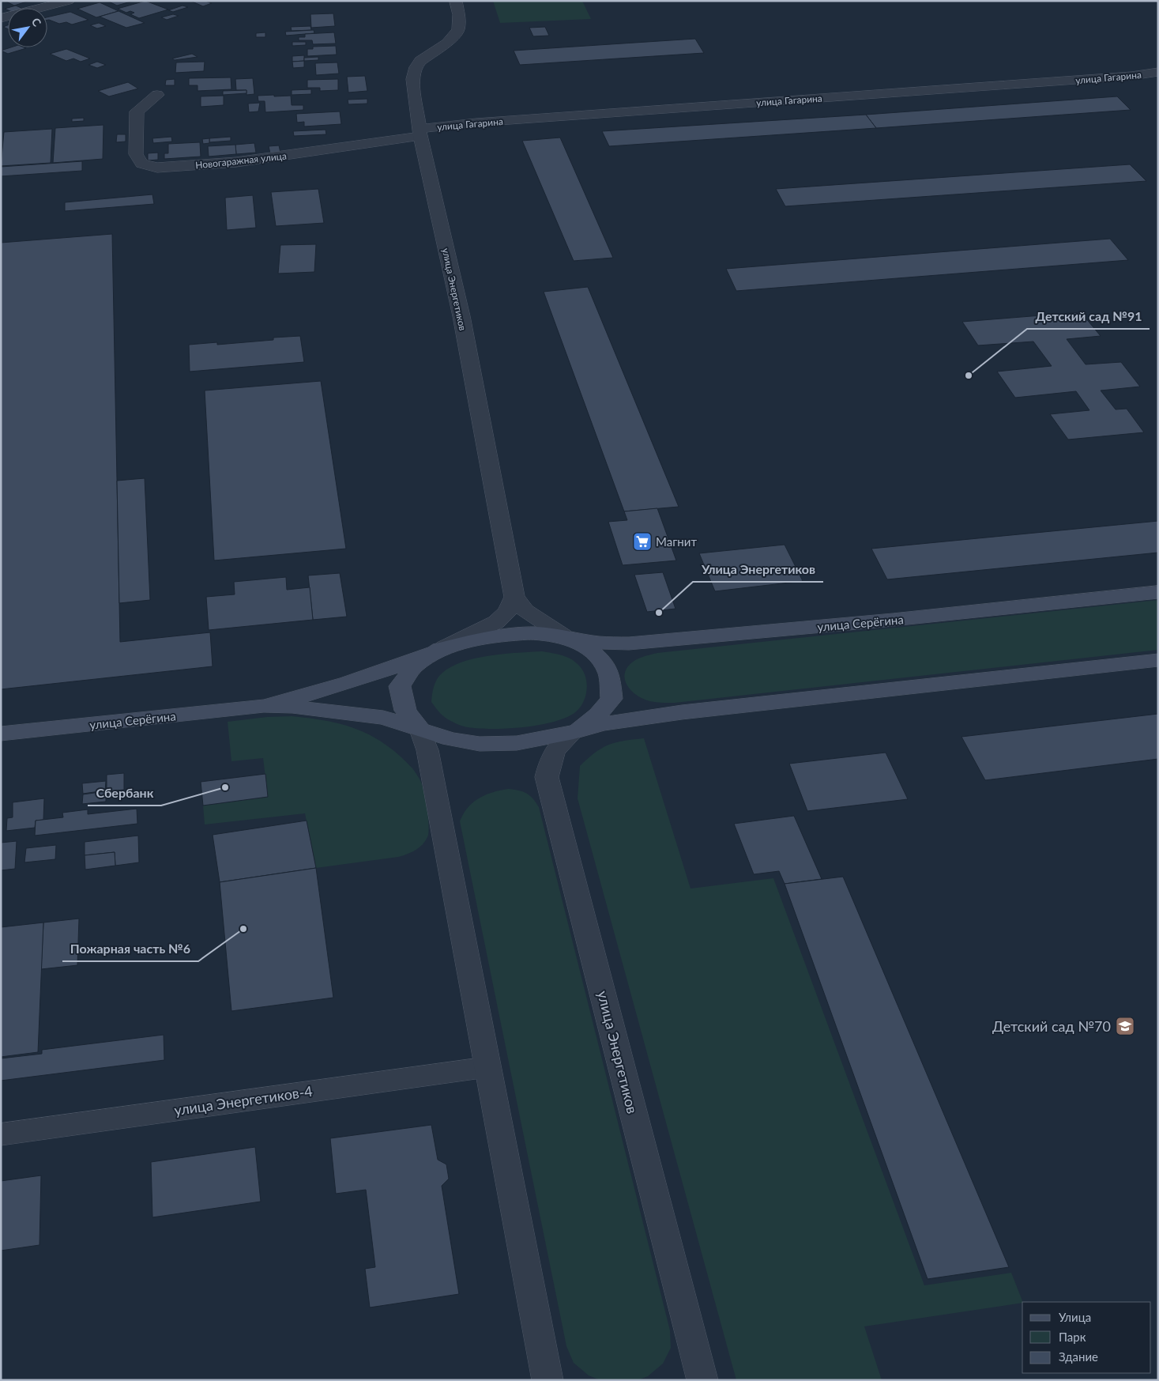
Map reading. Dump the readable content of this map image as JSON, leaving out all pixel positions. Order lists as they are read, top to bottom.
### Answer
{
  "streets": {
    "main road": ["улица Серёгина"],
    "street": [
      "улица Гагарина",
      "Новогаражная улица",
      "улица Энергетиков",
      "улица Энергетиков-4"
    ]
  },
  "crossings": [
    ["улица Гагарина", "Новогаражная улица"],
    ["улица Гагарина", "улица Энергетиков"],
    ["Новогаражная улица", "улица Энергетиков"]
  ],
  "places": {
    "other": [
      "Детский сад №91",
      "Улица Энергетиков",
      "Сбербанк",
      "Пожарная часть №6"
    ],
    "supermarket": ["Магнит"],
    "school or university": ["Детский сад №70"]
  },
  "legend": ["Улица", "Парк", "Здание"],
  "north": "top right"
}
